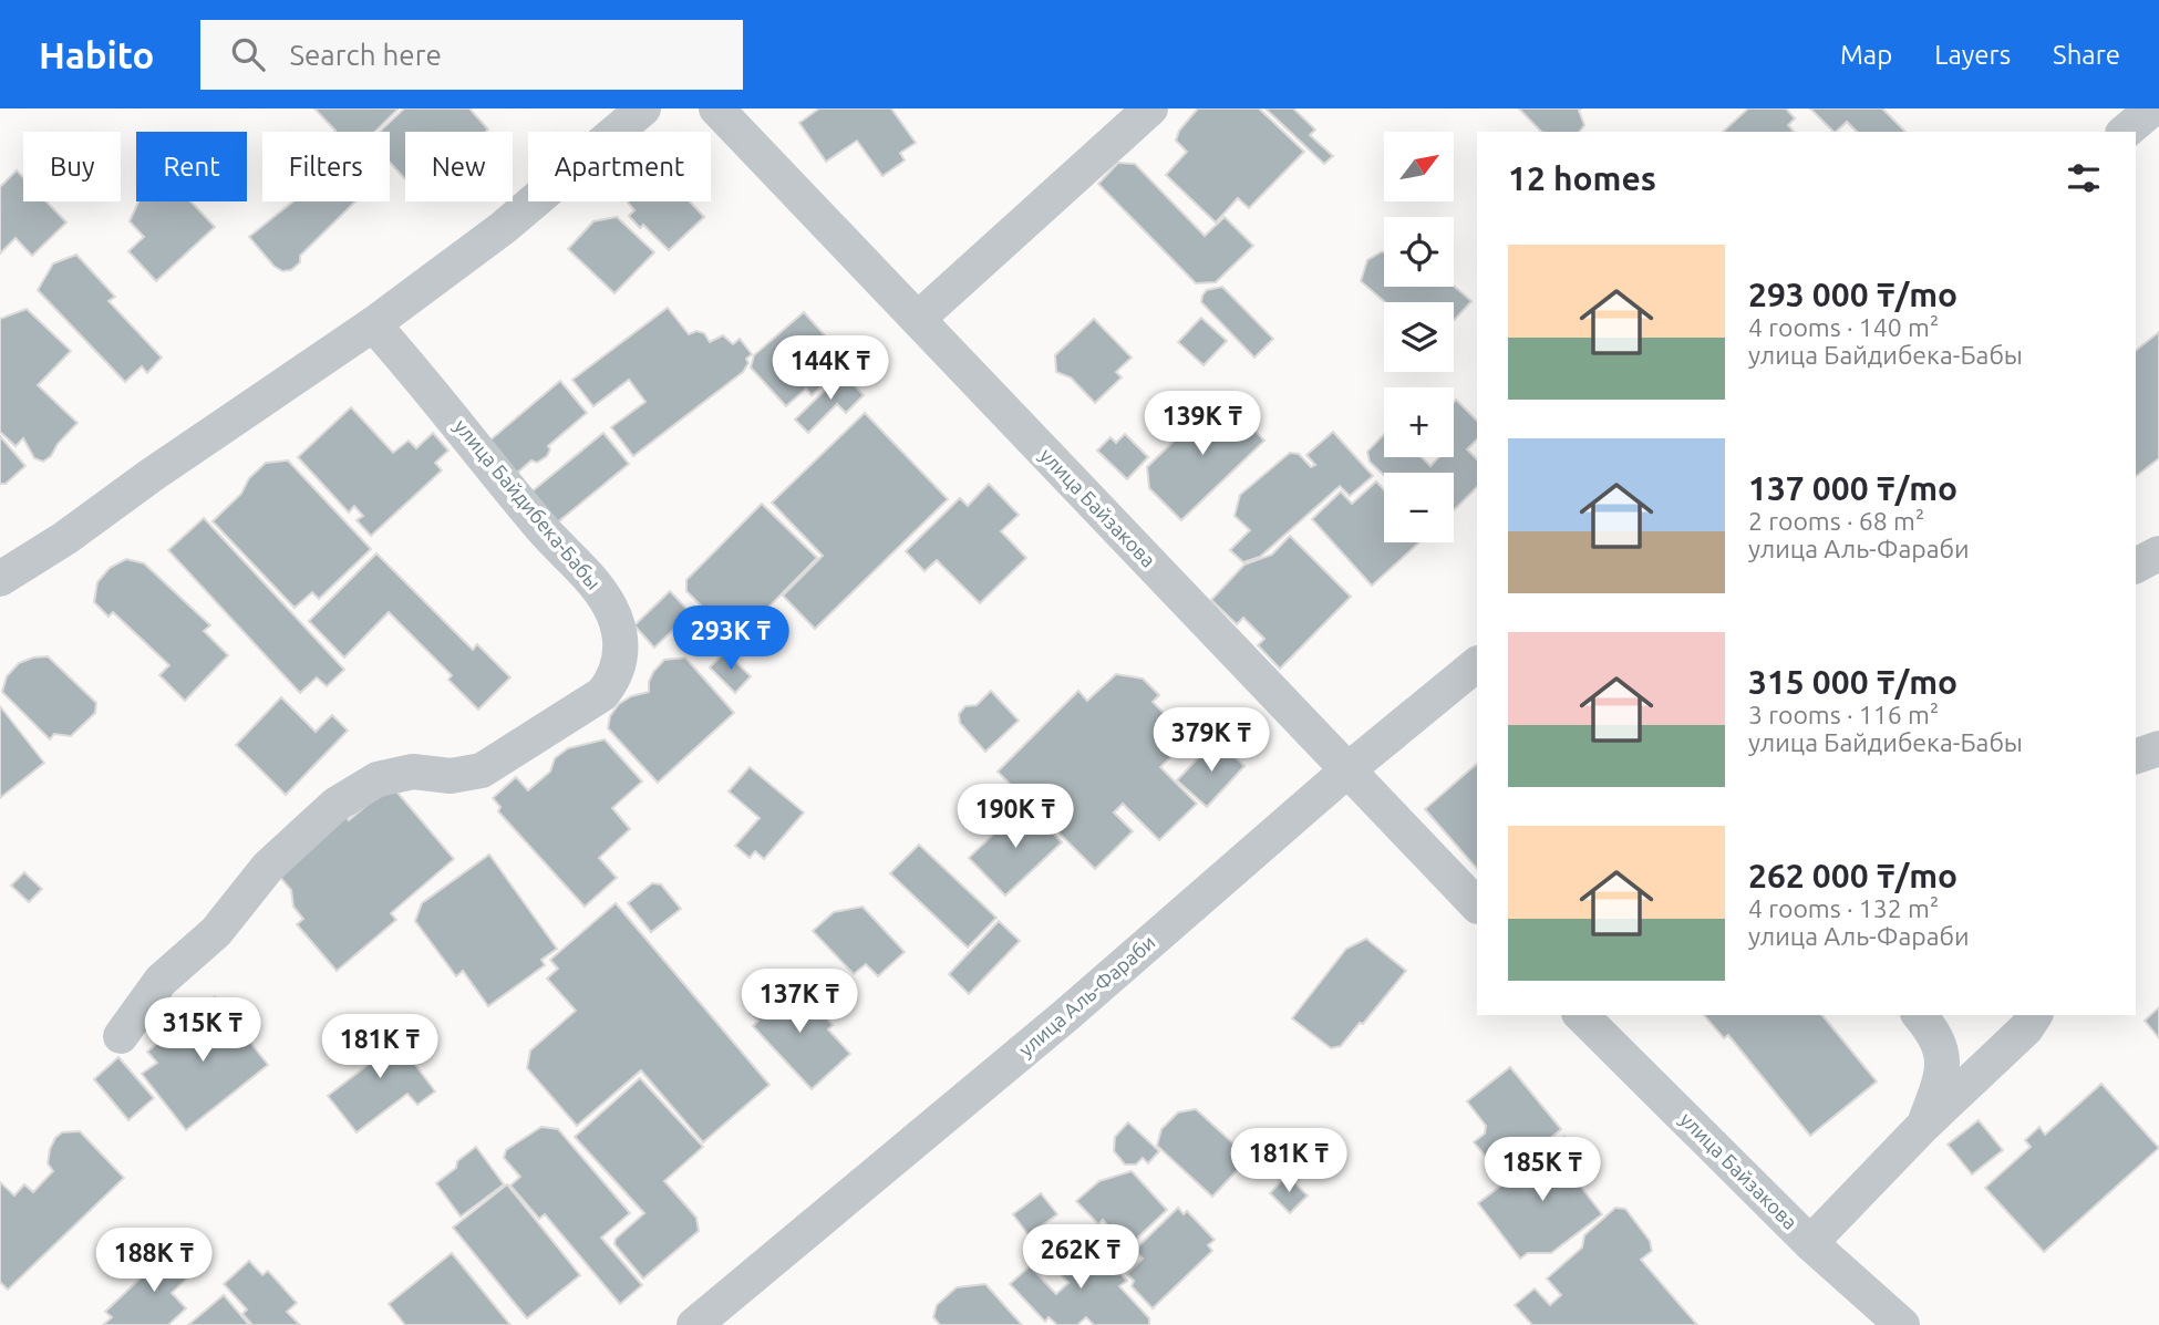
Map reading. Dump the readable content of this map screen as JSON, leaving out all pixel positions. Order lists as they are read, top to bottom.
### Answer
{
  "streets": {
    "street": ["улица Байдибека-Бабы", "улица Байзакова", "улица Аль-Фараби"]
  },
  "crossings": [
    ["улица Байзакова", "улица Аль-Фараби"]
  ],
  "north": "top right",
  "page": {
    "header": "Habito",
    "search": "Search here",
    "nav": ["Map", "Layers", "Share"],
    "map_buttons": ["+", "−"],
    "chip": [
      "Buy",
      "Rent",
      "Filters",
      "New",
      "Apartment"
    ],
    "heading": "12 homes",
    "list": [
      {
        "name": "293 000 ₸/mo",
        "note": "4 rooms · 140 m² · улица Байдибека-Бабы"
      },
      {
        "name": "137 000 ₸/mo",
        "note": "2 rooms · 68 m² · улица Аль-Фараби"
      },
      {
        "name": "315 000 ₸/mo",
        "note": "3 rooms · 116 m² · улица Байдибека-Бабы"
      },
      {
        "name": "262 000 ₸/mo",
        "note": "4 rooms · 132 m² · улица Аль-Фараби"
      }
    ],
    "price": [
      "144K ₸",
      "139K ₸",
      "293K ₸",
      "379K ₸",
      "190K ₸",
      "137K ₸",
      "315K ₸",
      "181K ₸",
      "181K ₸",
      "185K ₸",
      "262K ₸",
      "188K ₸"
    ]
  }
}
